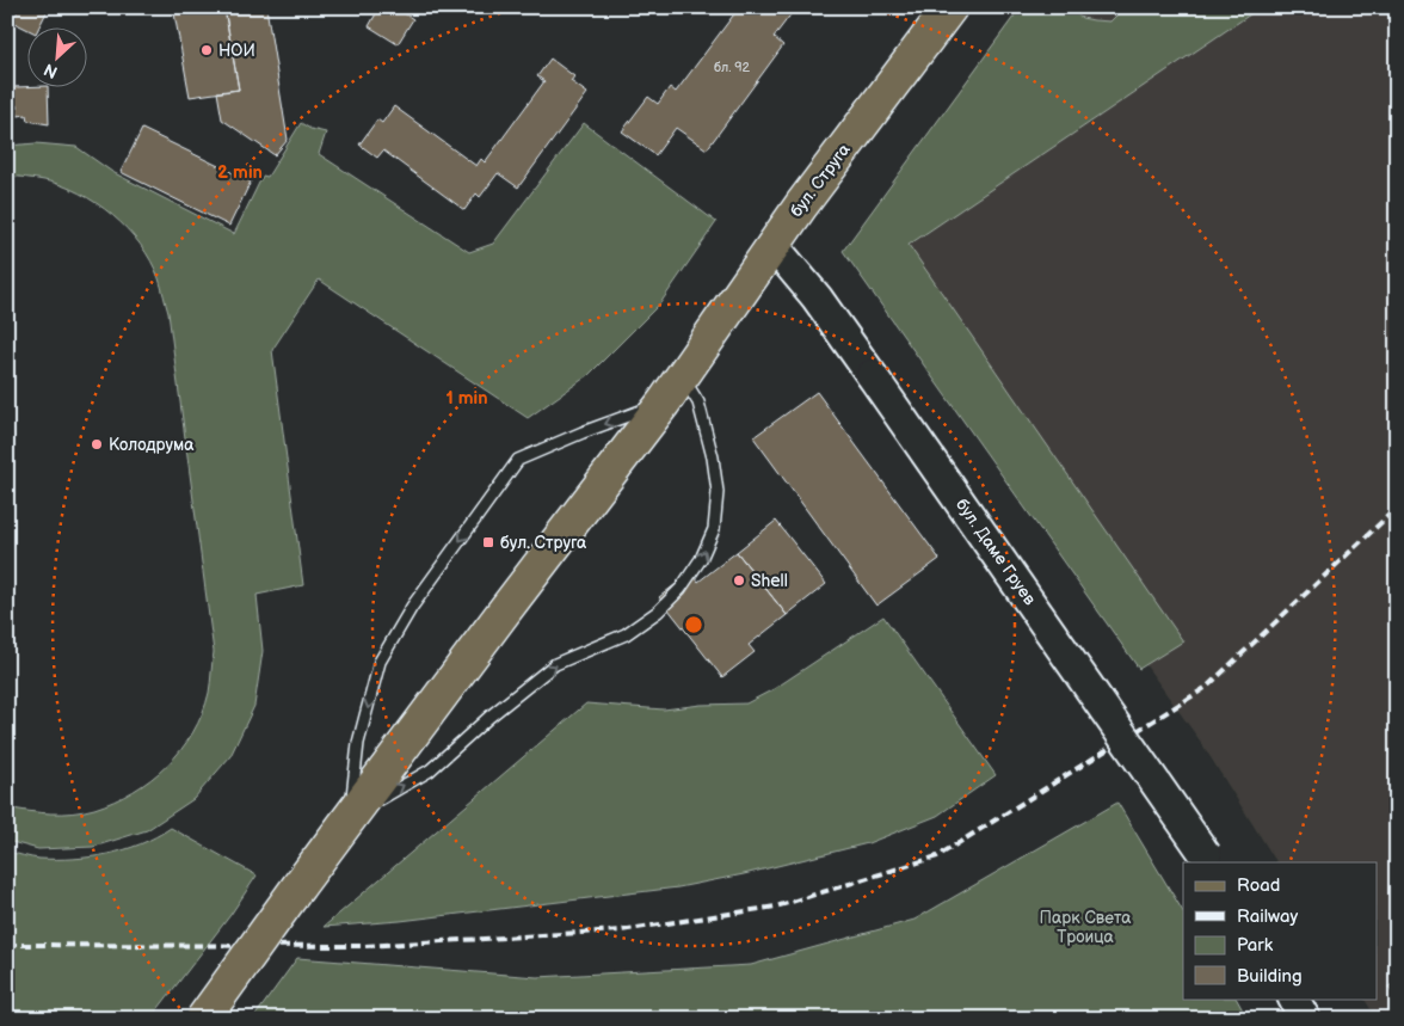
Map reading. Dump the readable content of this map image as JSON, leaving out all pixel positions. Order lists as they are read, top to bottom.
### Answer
{
  "streets": {
    "main road": ["бул. Струга", "бул. Даме Груев"]
  },
  "crossings": [
    ["бул. Струга", "бул. Даме Груев"]
  ],
  "parks": ["Парк Света Троица"],
  "places": {
    "other": ["НОИ", "Колодрума", "Shell"],
    "transit": ["бул. Струга"]
  },
  "house_numbers": ["бл. 92"],
  "legend": [
    "Road",
    "Railway",
    "Park",
    "Building"
  ],
  "north": "bottom left",
  "rings": ["2 min", "1 min"]
}
